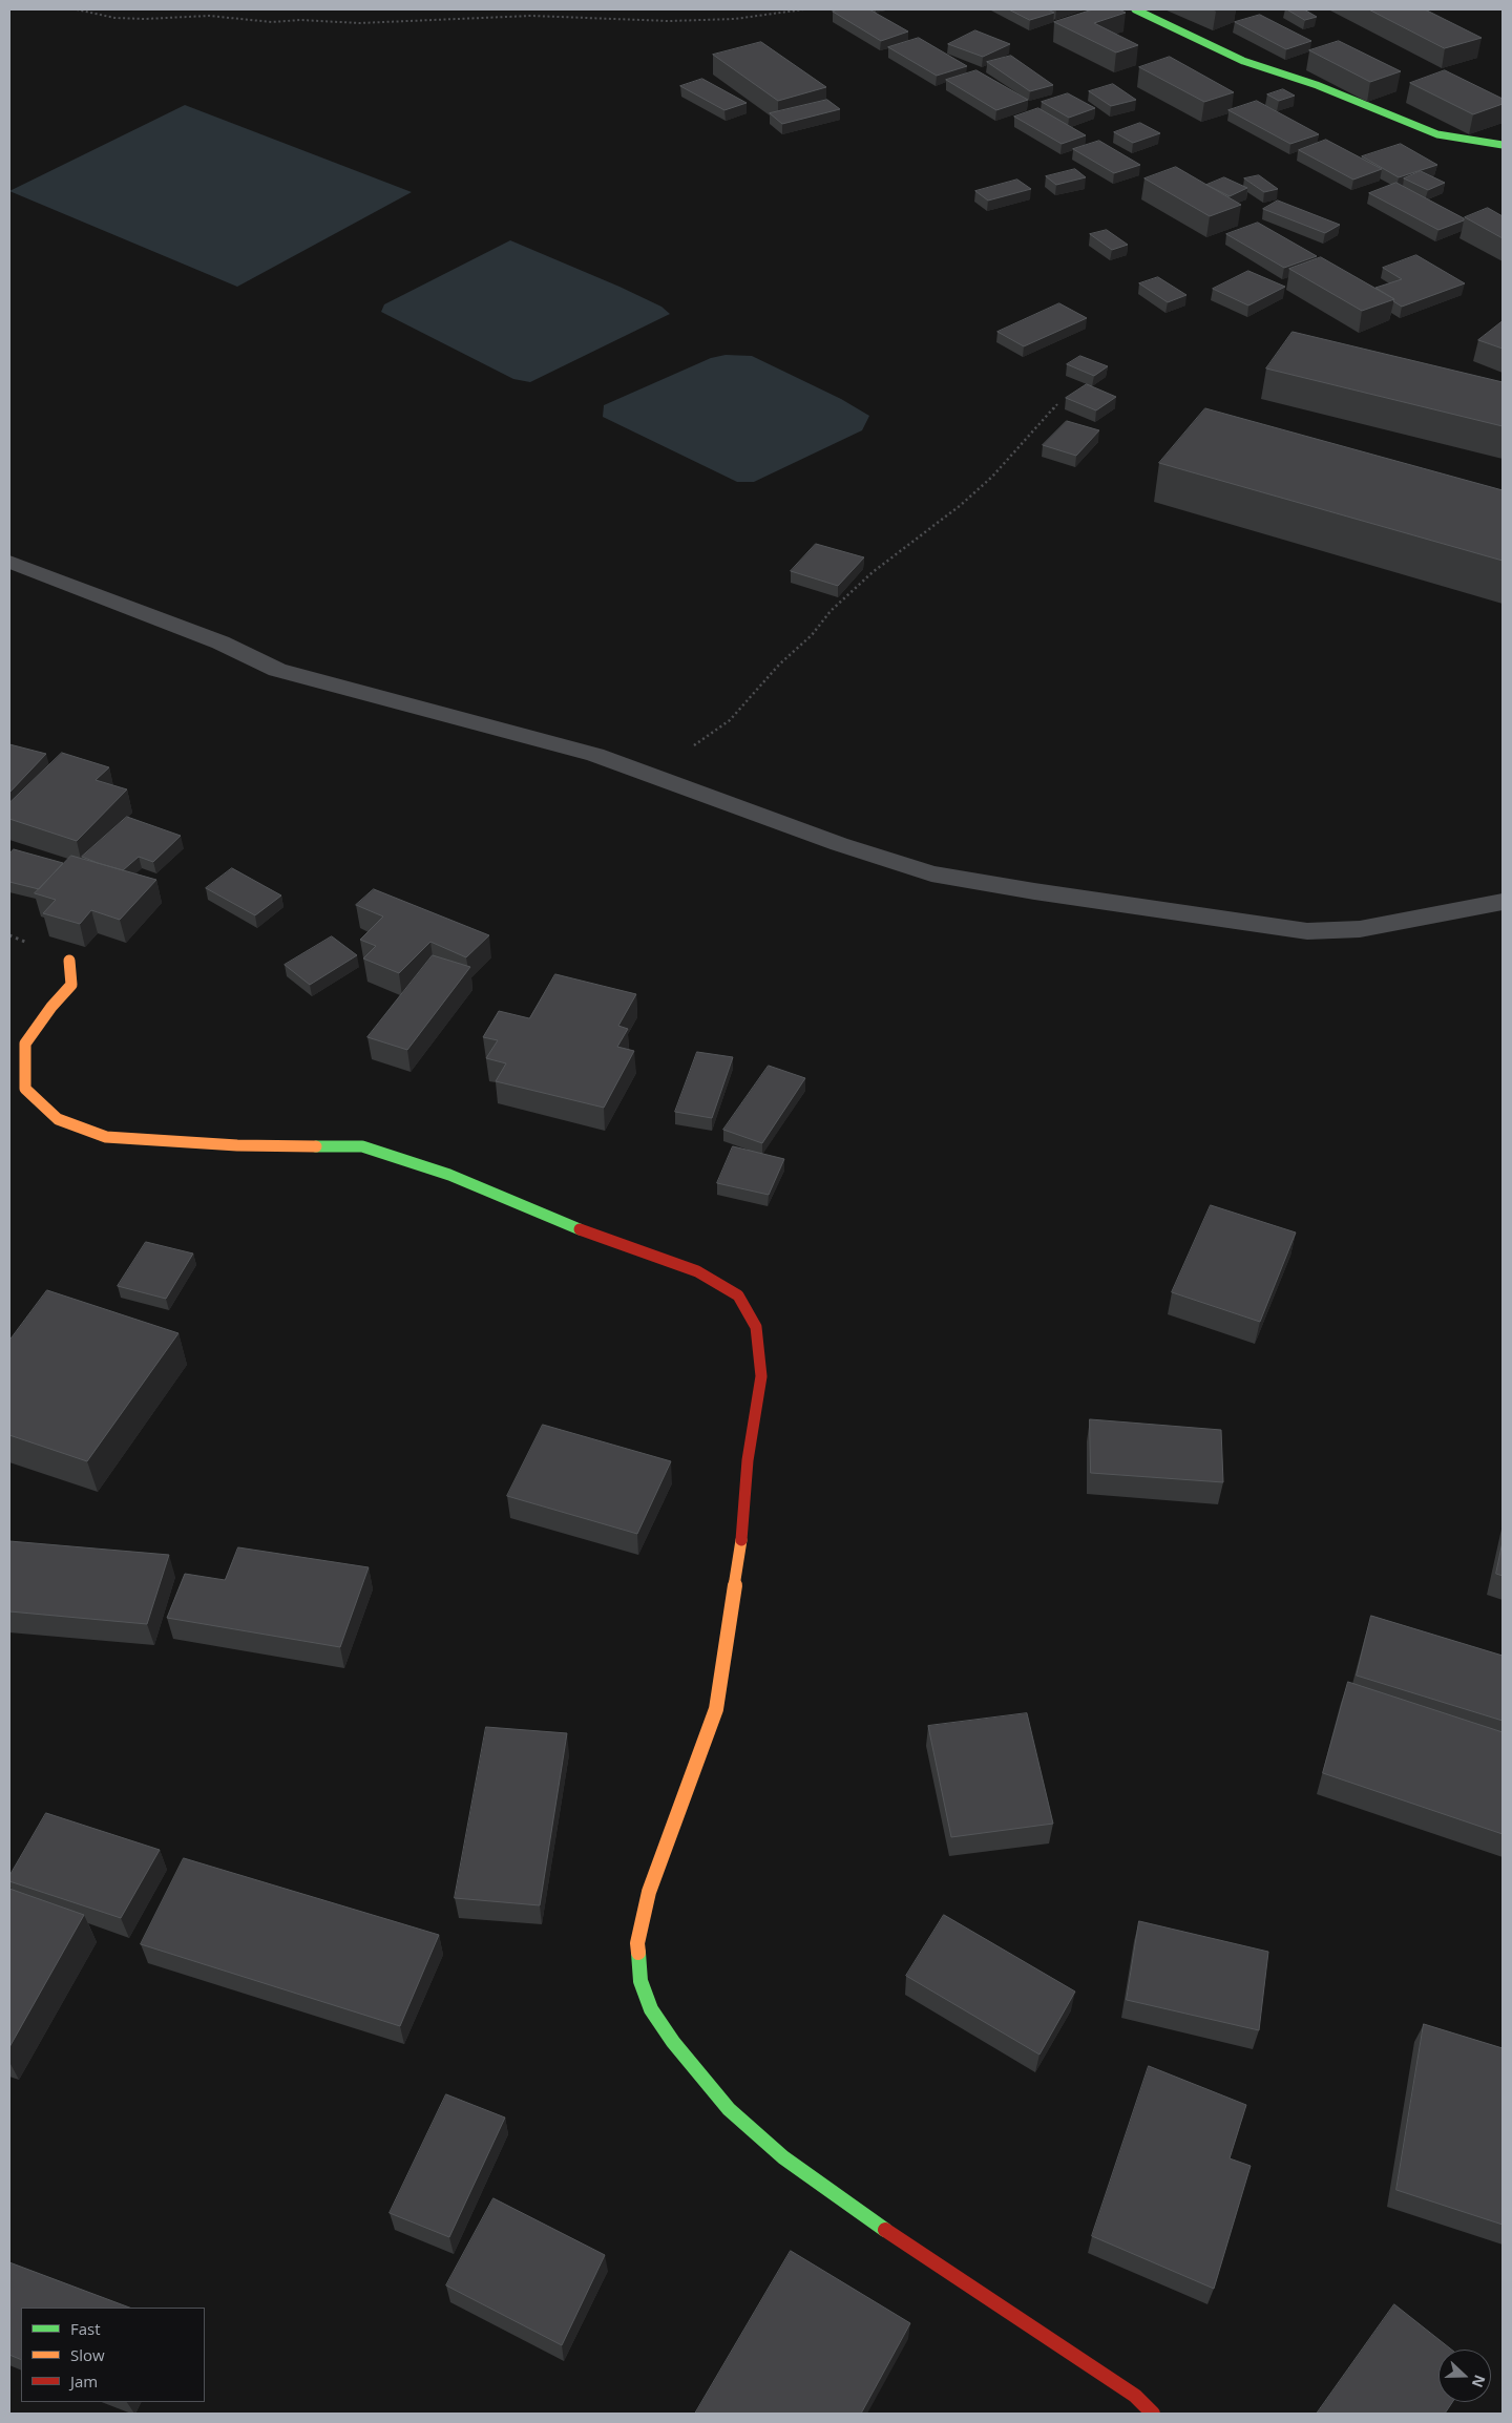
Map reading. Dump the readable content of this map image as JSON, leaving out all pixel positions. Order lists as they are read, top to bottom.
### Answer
{
  "legend": ["Fast", "Slow", "Jam"],
  "north": "right"
}
